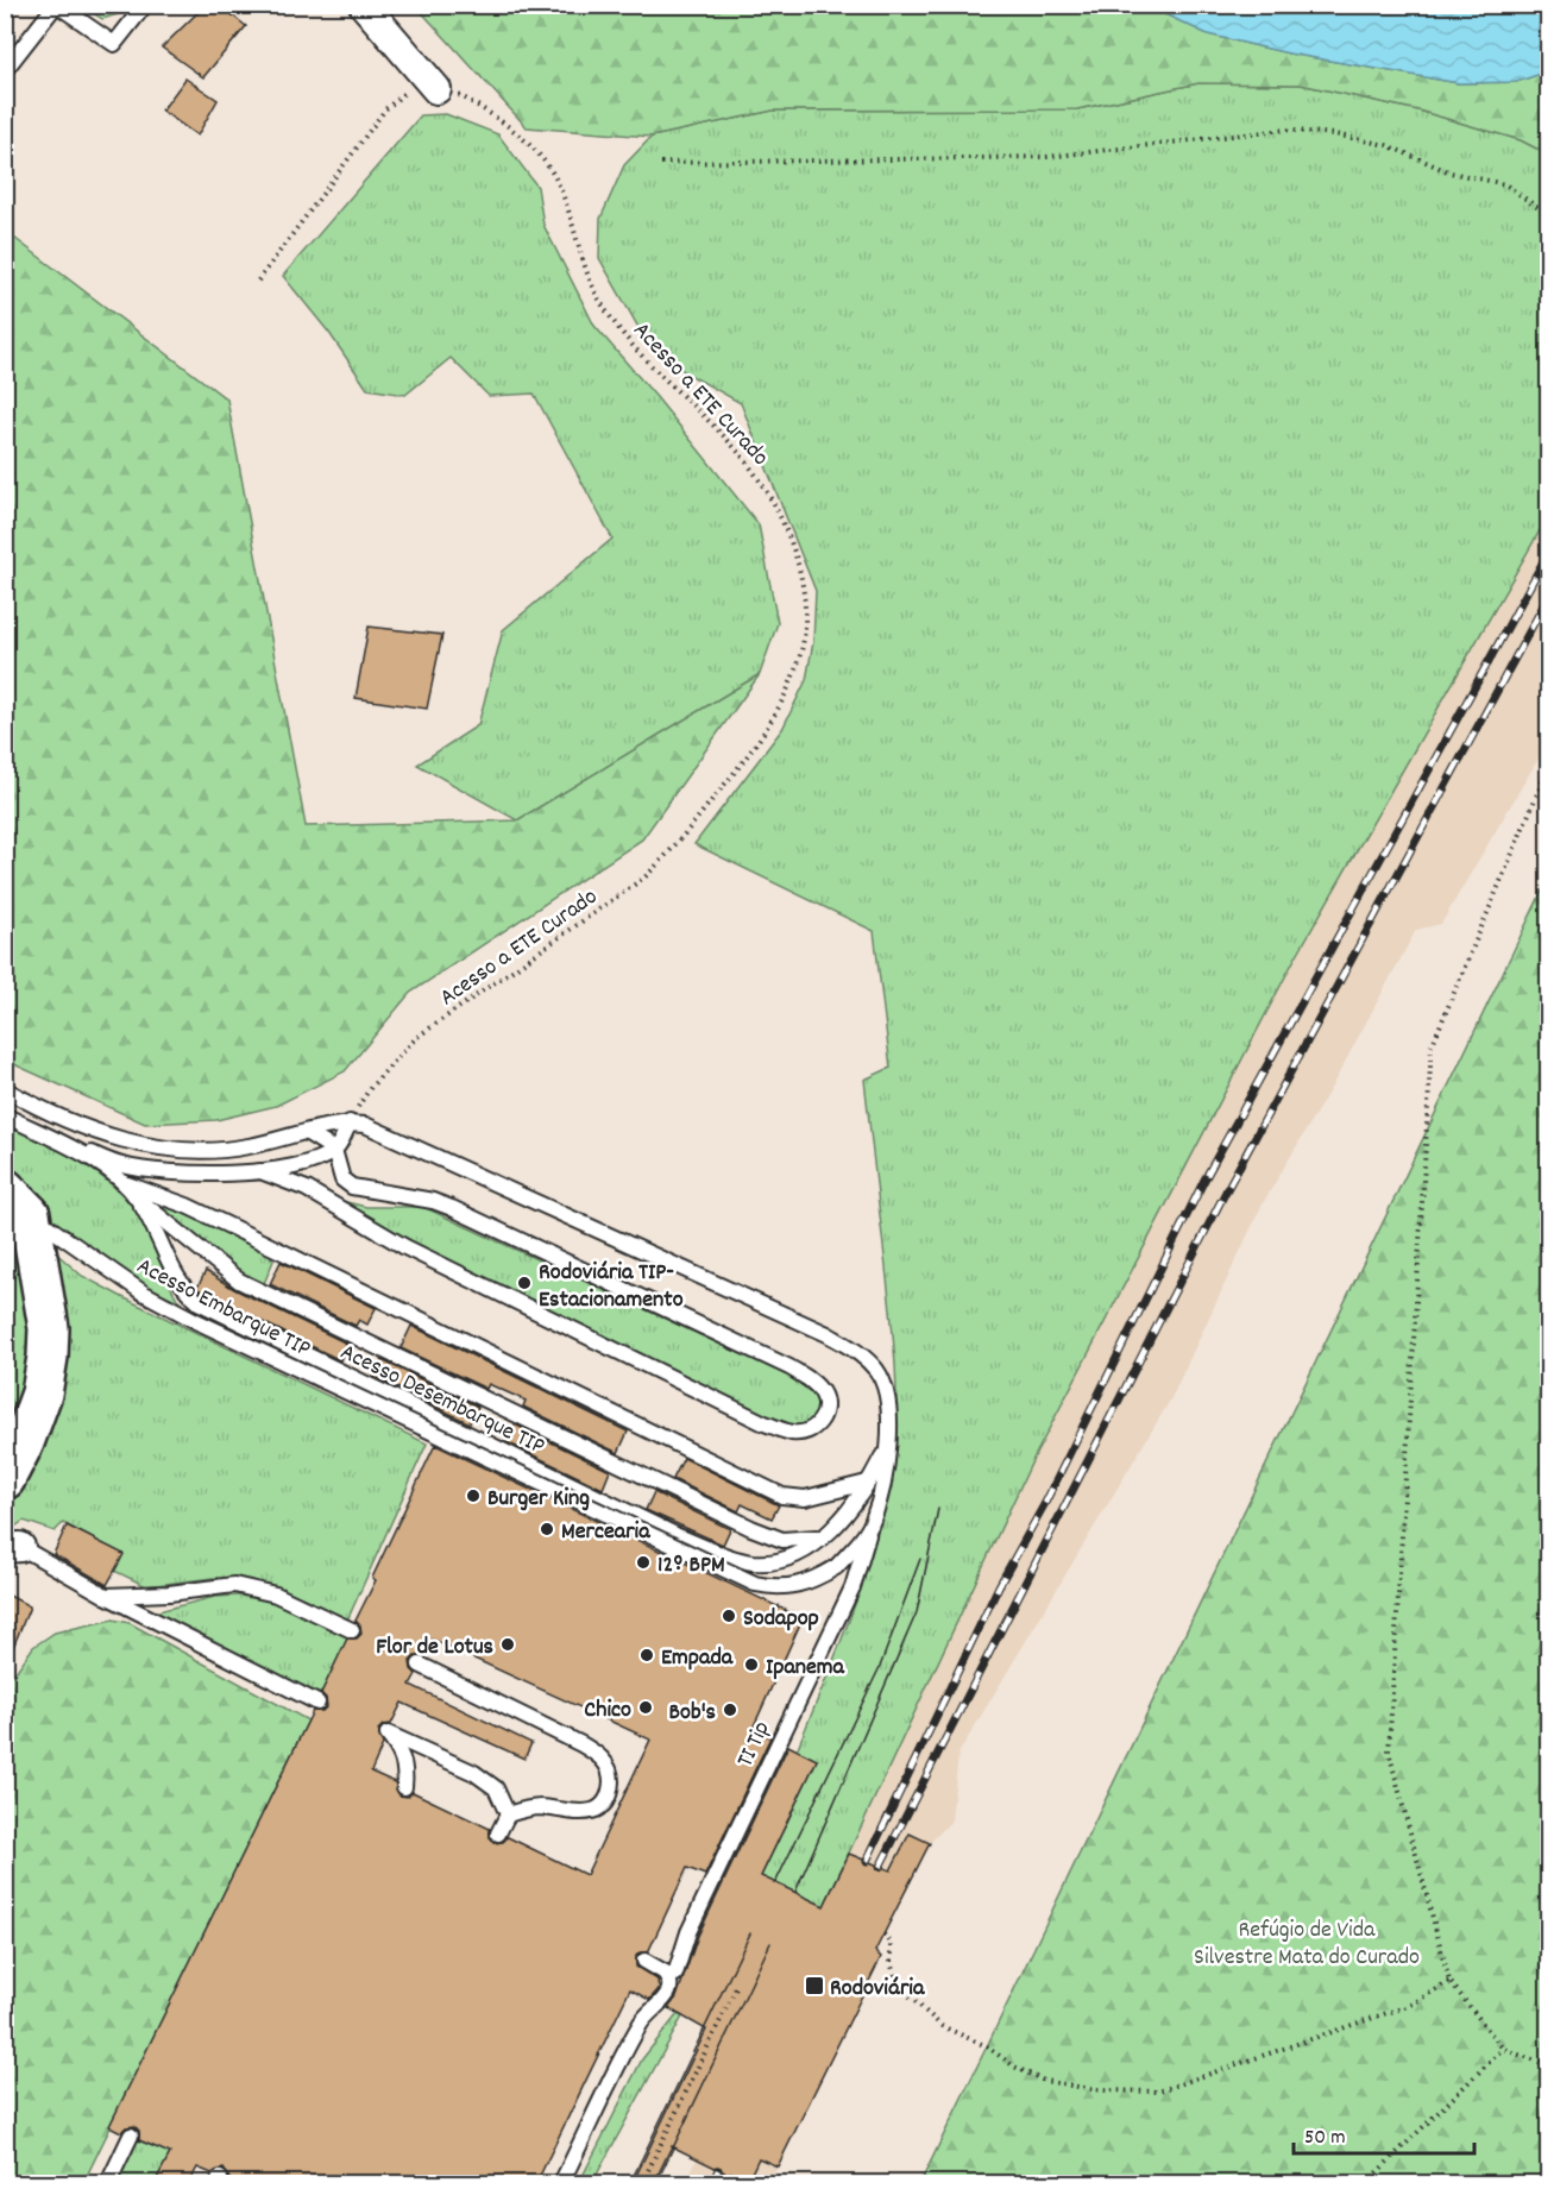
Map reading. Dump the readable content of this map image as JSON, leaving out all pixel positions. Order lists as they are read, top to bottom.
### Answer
{
  "streets": {
    "lane": ["Acesso Embarque TIP", "Acesso Desembarque TIP", "TI Tip"],
    "path": ["Acesso a ETE Curado"]
  },
  "crossings": [
    ["Acesso Embarque TIP", "TI Tip"]
  ],
  "parks": ["Refúgio de Vida Silvestre Mata do Curado"],
  "places": {
    "other": [
      "Rodoviária TIP- Estacionamento",
      "Burger King",
      "Mercearia",
      "12º BPM",
      "Sodapop",
      "Flor de Lotus",
      "Empada",
      "Ipanema",
      "Chico",
      "Bob's"
    ],
    "transit": ["Rodoviária"]
  },
  "scale_bar": "50 m"
}
